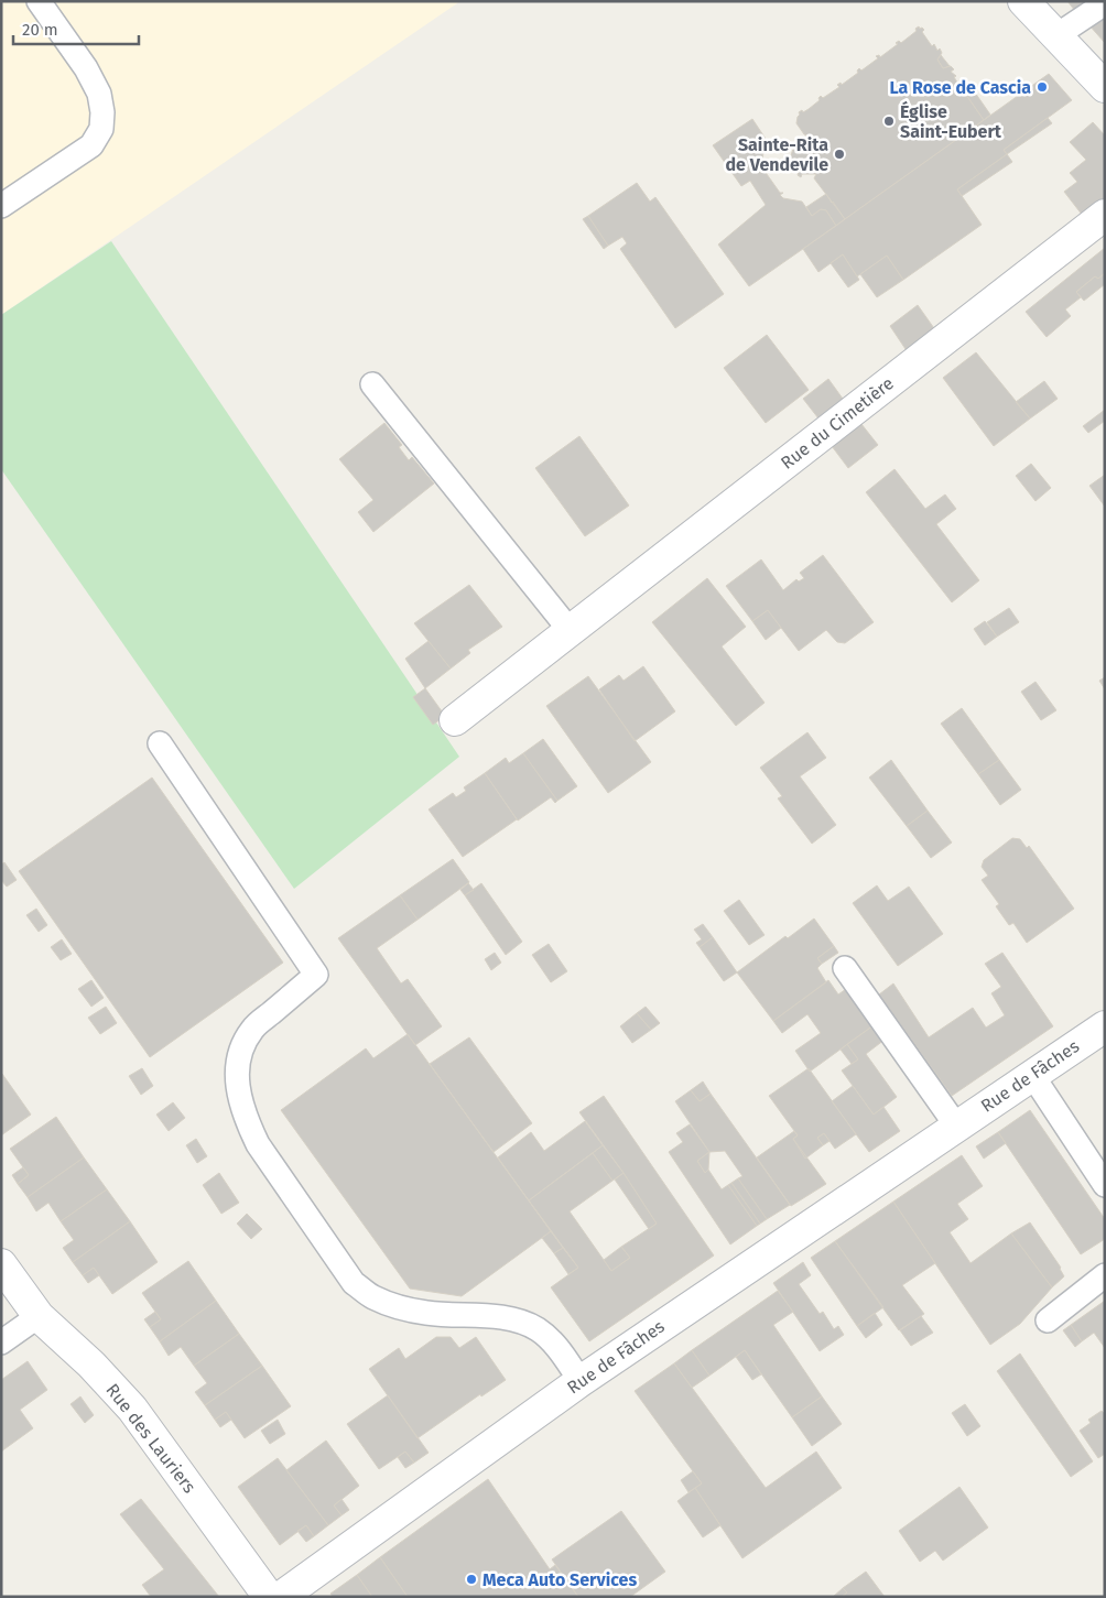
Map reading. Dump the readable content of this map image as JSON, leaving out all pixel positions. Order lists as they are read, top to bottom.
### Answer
{
  "streets": {
    "street": ["Rue du Cimetière", "Rue de Fâches", "Rue des Lauriers"]
  },
  "places": [
    "La Rose de Cascia",
    "Église Saint-Eubert",
    "Sainte-Rita de Vendevile",
    "Meca Auto Services"
  ],
  "scale_bar": "20 m"
}
